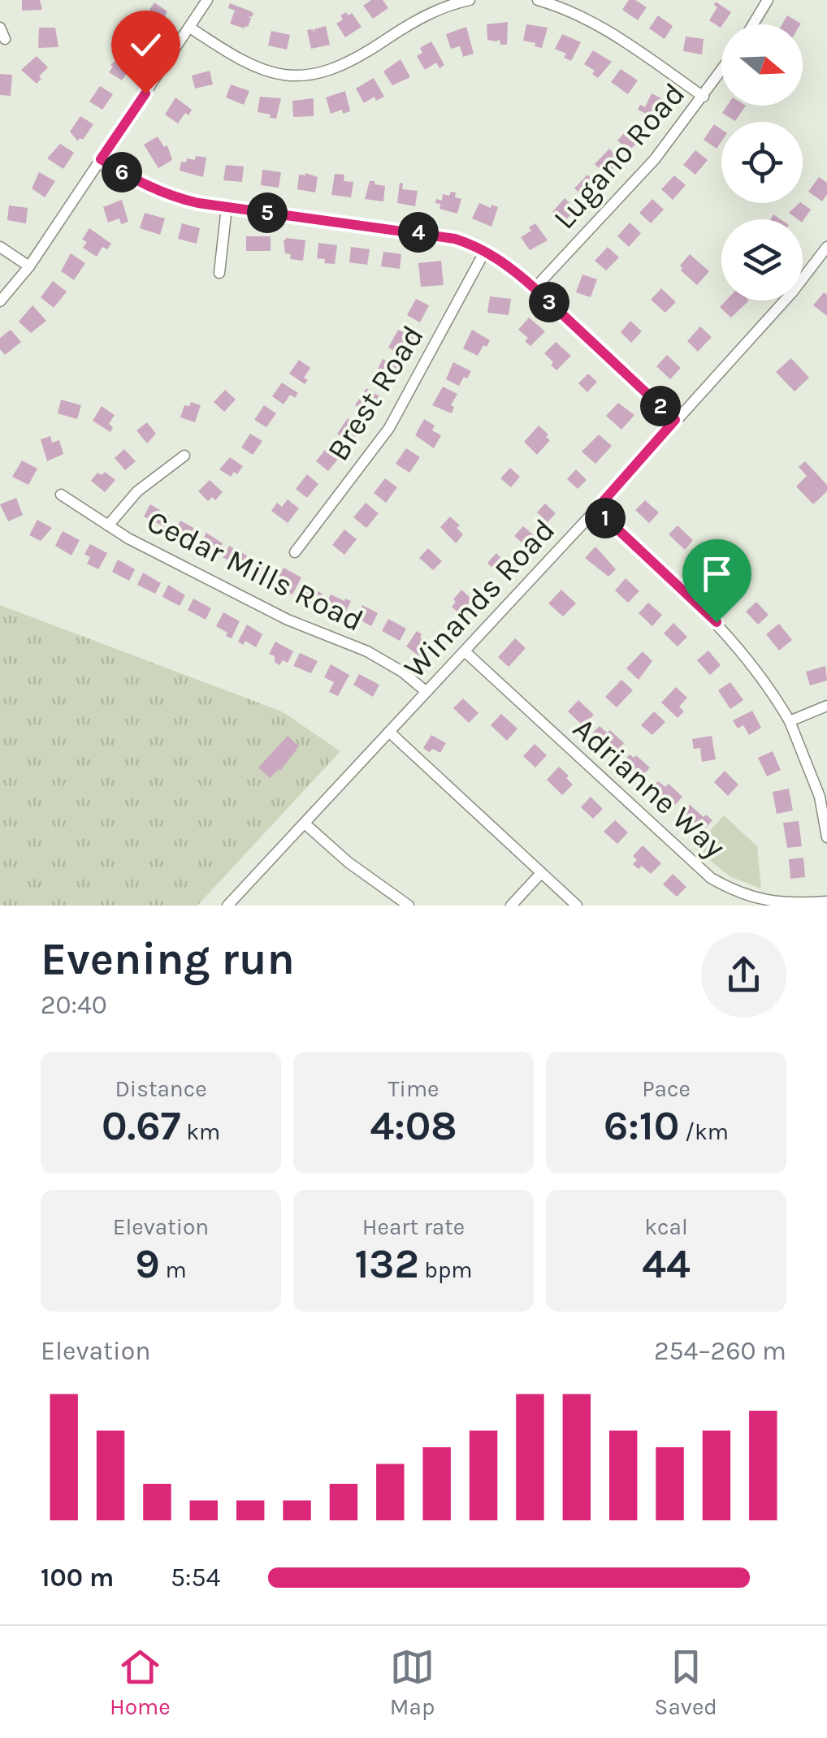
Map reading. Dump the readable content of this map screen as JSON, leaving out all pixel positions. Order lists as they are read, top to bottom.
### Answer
{
  "streets": {
    "street": [
      "Lugano Road",
      "Brest Road",
      "Cedar Mills Road",
      "Winands Road",
      "Adrianne Way"
    ]
  },
  "crossings": [
    ["Cedar Mills Road", "Winands Road"],
    ["Winands Road", "Adrianne Way"]
  ],
  "north": "right",
  "page": {
    "pins": [
      "6",
      "5",
      "4",
      "3",
      "2",
      "1"
    ],
    "heading": ["Evening run", "20:40"],
    "stats": [
      ["Distance", "0.67 km"],
      ["Time", "4:08"],
      ["Pace", "6:10 /km"],
      ["Elevation", "9 m"],
      ["Heart rate", "132 bpm"],
      ["kcal", "44"]
    ],
    "chart": ["Elevation", "254–260 m"],
    "list": [
      {
        "name": "100 m",
        "note": "5:54"
      }
    ],
    "tabs": ["Home", "Map", "Saved"]
  }
}
